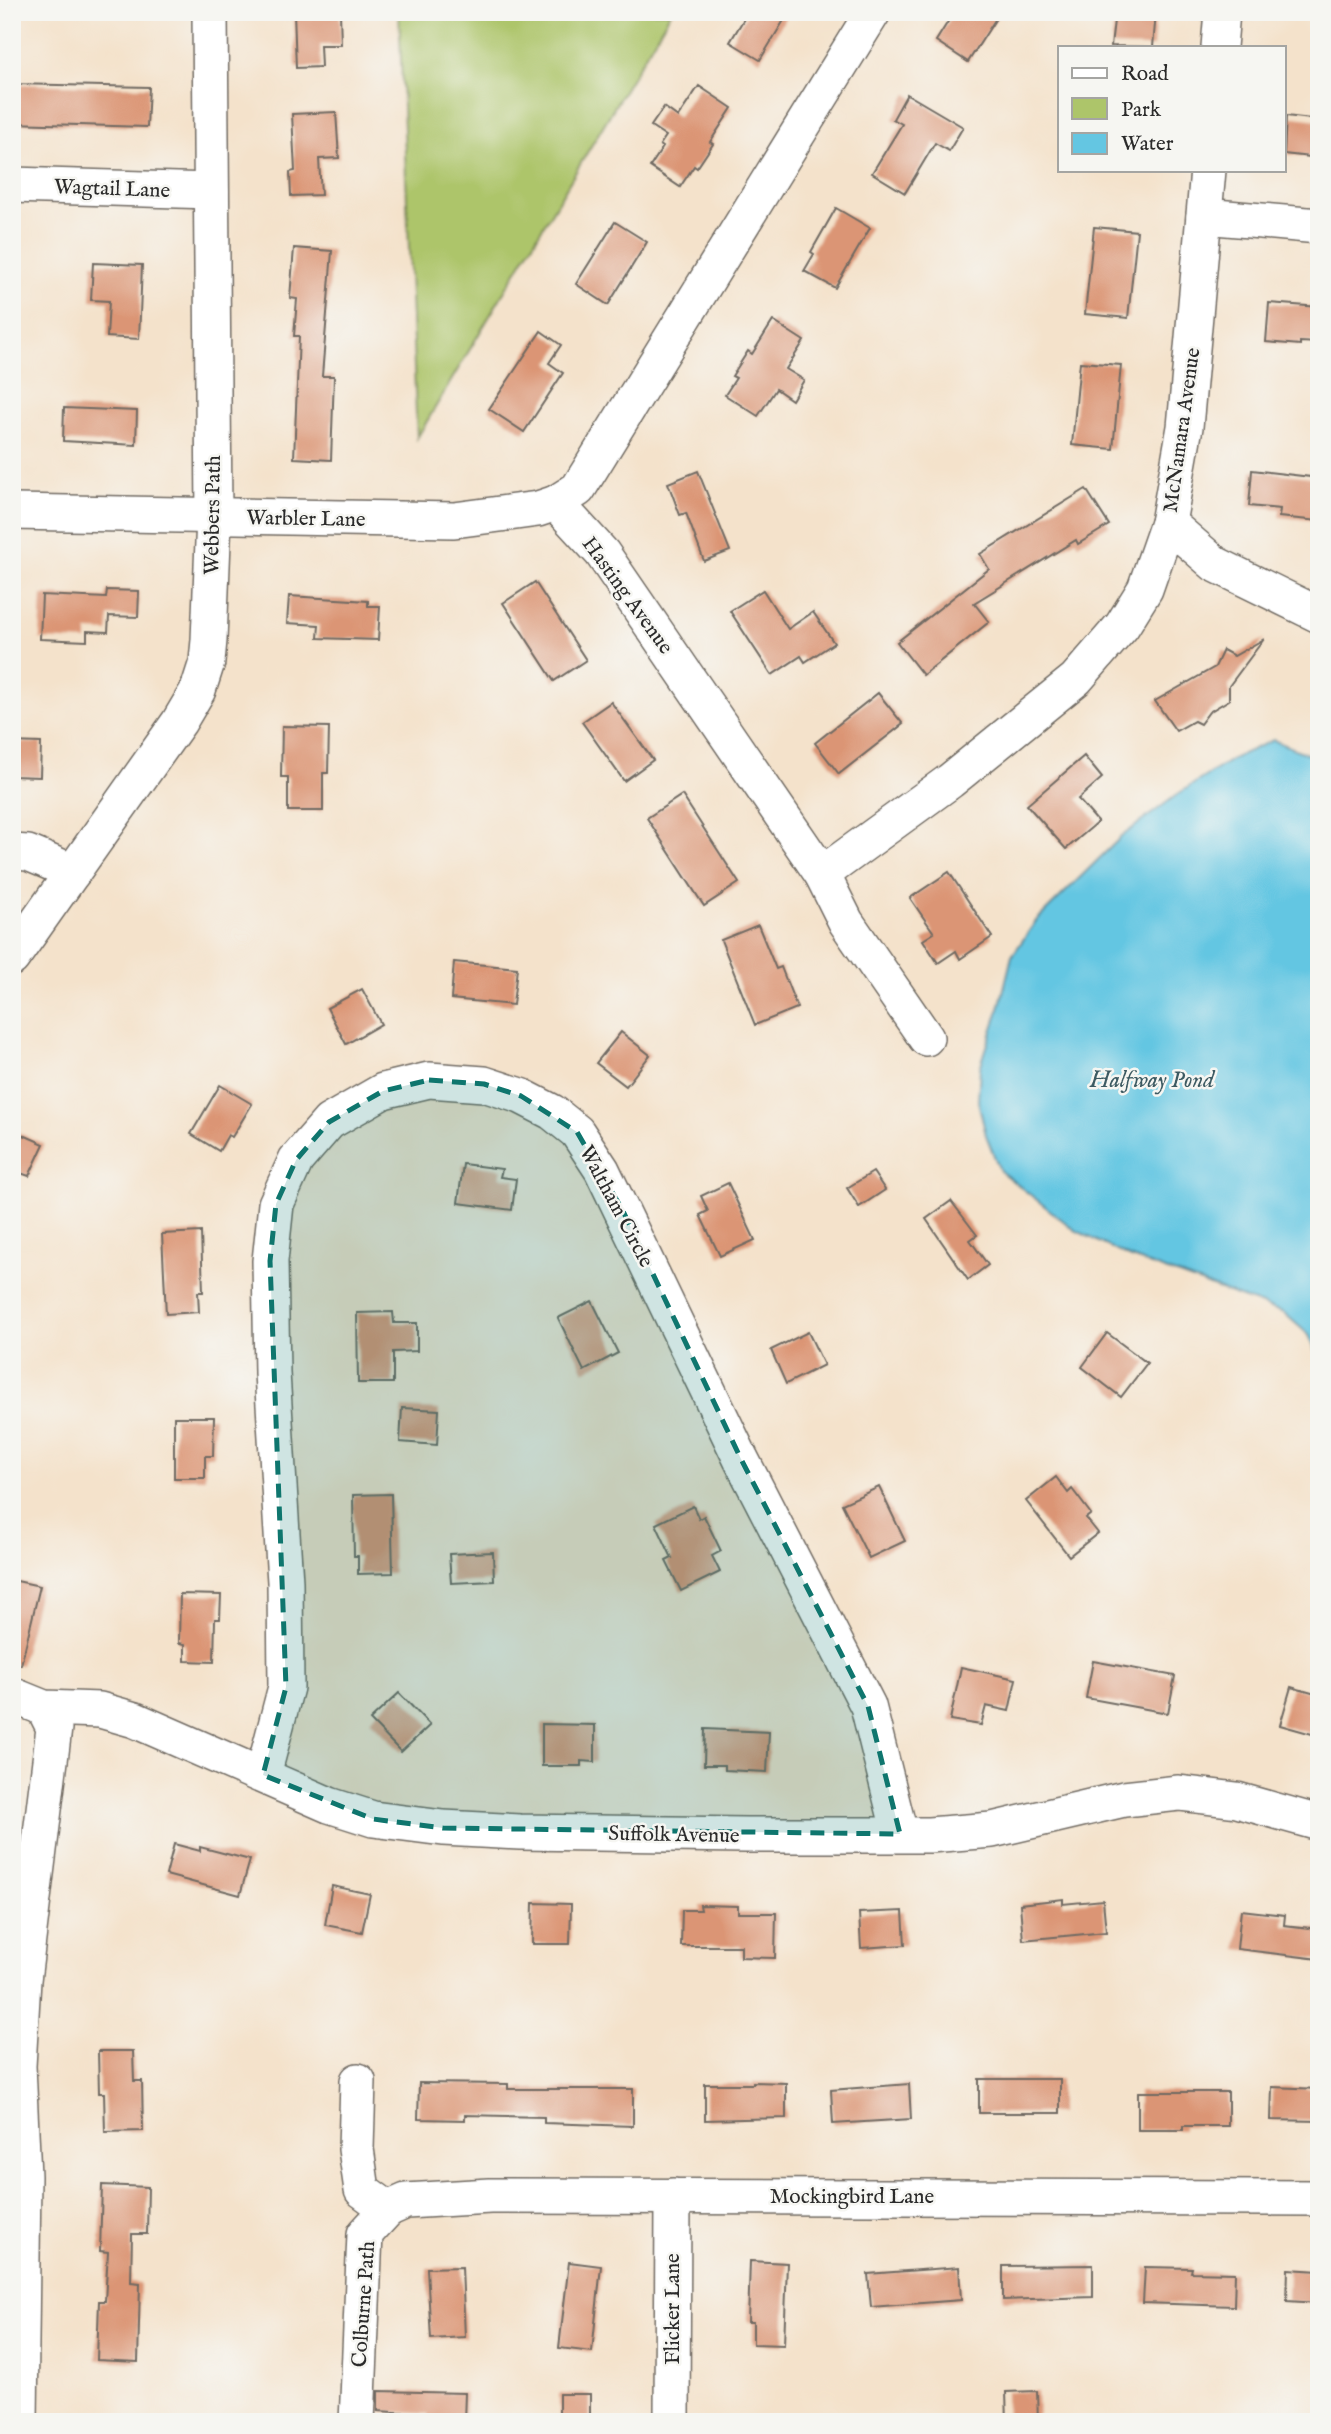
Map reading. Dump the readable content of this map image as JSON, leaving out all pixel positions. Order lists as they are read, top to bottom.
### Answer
{
  "streets": {
    "street": [
      "Wagtail Lane",
      "McNamara Avenue",
      "Webbers Path",
      "Warbler Lane",
      "Hasting Avenue",
      "Waltham Circle",
      "Suffolk Avenue",
      "Mockingbird Lane",
      "Colburne Path",
      "Flicker Lane"
    ]
  },
  "crossings": [
    ["Wagtail Lane", "Webbers Path"],
    ["McNamara Avenue", "Hasting Avenue"],
    ["Webbers Path", "Warbler Lane"],
    ["Warbler Lane", "Hasting Avenue"],
    ["Waltham Circle", "Suffolk Avenue"],
    ["Mockingbird Lane", "Colburne Path"],
    ["Mockingbird Lane", "Flicker Lane"]
  ],
  "water": ["Halfway Pond"],
  "legend": ["Road", "Park", "Water"]
}
